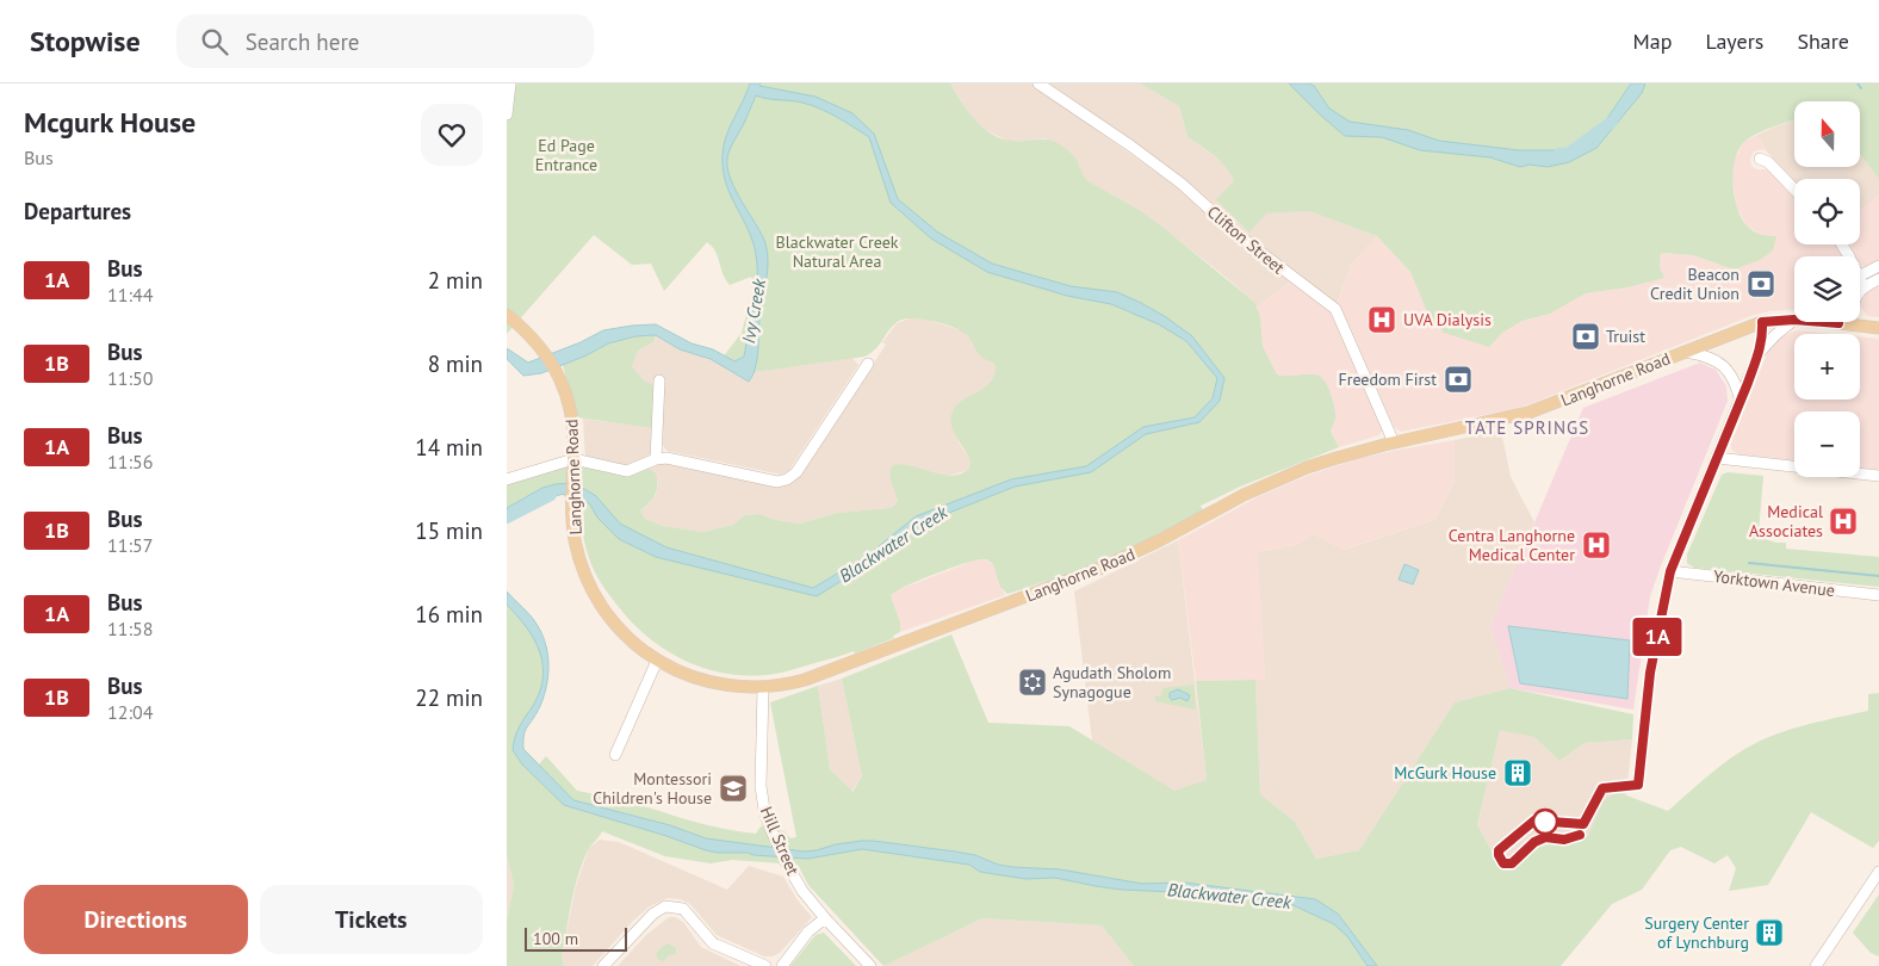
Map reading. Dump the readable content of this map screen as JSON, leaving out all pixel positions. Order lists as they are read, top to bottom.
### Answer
{
  "streets": {
    "main road": ["Langhorne Road"],
    "street": ["Clifton Street", "Yorktown Avenue", "Hill Street"]
  },
  "crossings": [
    ["Clifton Street", "Langhorne Road"],
    ["Langhorne Road", "Hill Street"]
  ],
  "districts": ["TATE SPRINGS"],
  "water": ["Ivy Creek", "Blackwater Creek"],
  "parks": ["Ed Page Entrance", "Blackwater Creek Natural Area"],
  "places": {
    "bank": ["Beacon Credit Union", "Truist", "Freedom First"],
    "hospital": ["UVA Dialysis", "Medical Associates", "Centra Langhorne Medical Center"],
    "synagogue": ["Agudath Sholom Synagogue"],
    "building": ["McGurk House", "Surgery Center of Lynchburg"],
    "school or university": ["Montessori Children's House"]
  },
  "lines": ["bus line 1A"],
  "scale_bar": "100 m",
  "north": "top",
  "page": {
    "header": "Stopwise",
    "search": "Search here",
    "nav": ["Map", "Layers", "Share"],
    "heading": [
      ["Mcgurk House", "Bus"],
      "Departures"
    ],
    "on_map": "1A",
    "map_buttons": ["+", "−"],
    "list": [
      {
        "mark": "1A",
        "name": "Bus",
        "note": "11:44",
        "value": "2 min"
      },
      {
        "mark": "1B",
        "name": "Bus",
        "note": "11:50",
        "value": "8 min"
      },
      {
        "mark": "1A",
        "name": "Bus",
        "note": "11:56",
        "value": "14 min"
      },
      {
        "mark": "1B",
        "name": "Bus",
        "note": "11:57",
        "value": "15 min"
      },
      {
        "mark": "1A",
        "name": "Bus",
        "note": "11:58",
        "value": "16 min"
      },
      {
        "mark": "1B",
        "name": "Bus",
        "note": "12:04",
        "value": "22 min"
      }
    ],
    "buttons": ["Directions", "Tickets"],
    "scale": "100 m"
  }
}
